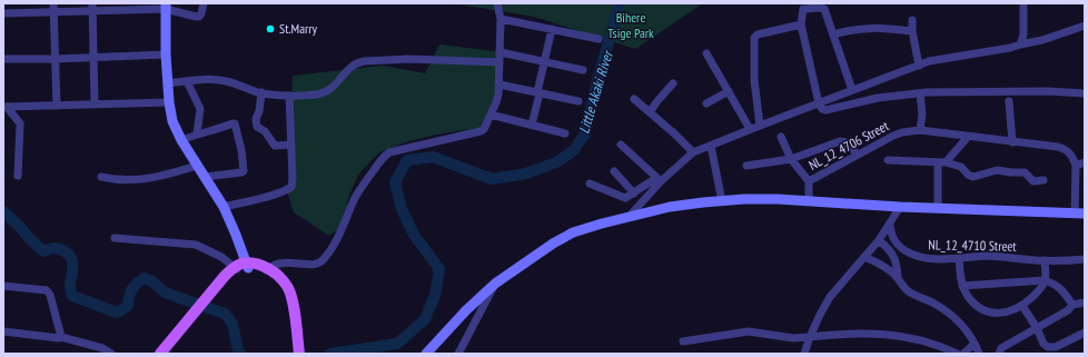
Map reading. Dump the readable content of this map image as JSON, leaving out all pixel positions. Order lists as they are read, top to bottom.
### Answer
{
  "streets": {
    "street": ["NL_12_4706 Street", "NL_12_4710 Street"]
  },
  "water": ["Little Akaki River"],
  "parks": ["Bihere Tsige Park"],
  "places": ["St.Marry"]
}
